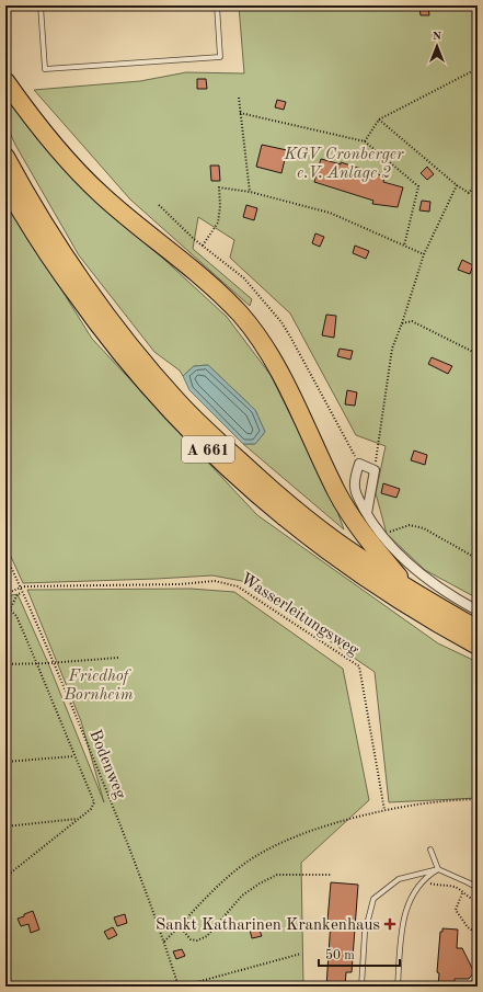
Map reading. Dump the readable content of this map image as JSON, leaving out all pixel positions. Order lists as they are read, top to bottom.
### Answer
{
  "streets": {
    "highway": ["A 661"],
    "path": ["Wasserleitungsweg", "Bodenweg"]
  },
  "crossings": [
    ["Wasserleitungsweg", "Bodenweg"]
  ],
  "parks": ["KGV Cronberger e.V. Anlage 2", "Friedhof Bornheim"],
  "places": {
    "health": ["Sankt Katharinen Krankenhaus"]
  },
  "scale_bar": "50 m",
  "north": "top"
}
